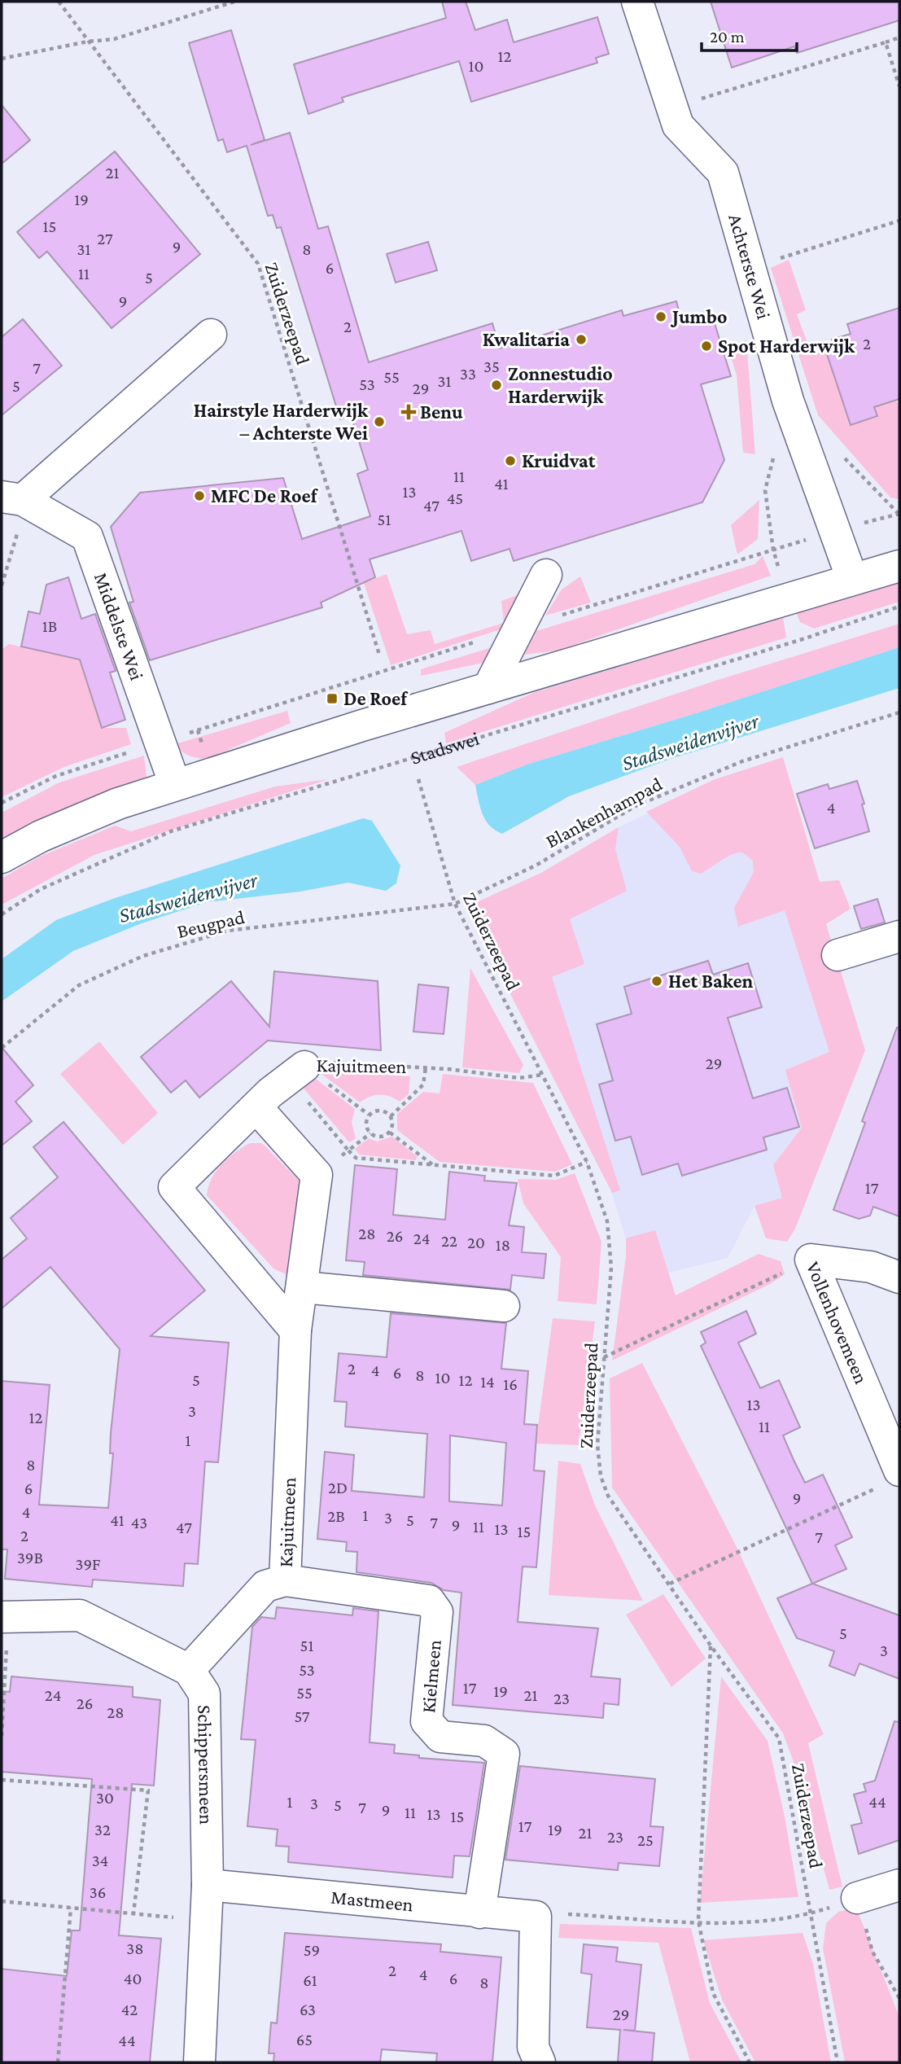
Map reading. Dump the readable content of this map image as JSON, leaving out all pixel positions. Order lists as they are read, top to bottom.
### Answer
{
  "streets": {
    "street": [
      "Achterste Wei",
      "Middelste Wei",
      "Kajuitmeen",
      "Vollenhovemeen",
      "Kielmeen",
      "Schippersmeen",
      "Mastmeen"
    ],
    "path": [
      "Zuiderzeepad",
      "Stadswei",
      "Blankenhampad",
      "Beugpad"
    ]
  },
  "crossings": [
    ["Zuiderzeepad", "Blankenhampad"],
    ["Zuiderzeepad", "Beugpad"],
    ["Zuiderzeepad", "Kajuitmeen"],
    ["Blankenhampad", "Beugpad"],
    ["Kajuitmeen", "Kielmeen"],
    ["Kajuitmeen", "Schippersmeen"],
    ["Kielmeen", "Mastmeen"],
    ["Schippersmeen", "Mastmeen"]
  ],
  "water": ["Stadsweidenvijver"],
  "places": {
    "other": [
      "Jumbo",
      "Kwalitaria",
      "Spot Harderwijk",
      "Zonnestudio Harderwijk",
      "Hairstyle Harderwijk – Achterste Wei",
      "Kruidvat",
      "MFC De Roef",
      "Het Baken"
    ],
    "health": ["Benu"],
    "transit": ["De Roef"]
  },
  "house_numbers": [
    "12",
    "10",
    "21",
    "19",
    "15",
    "27",
    "9",
    "31",
    "8",
    "6",
    "11",
    "5",
    "9",
    "2",
    "2",
    "35",
    "7",
    "33",
    "55",
    "31",
    "53",
    "5",
    "29",
    "11",
    "41",
    "13",
    "45",
    "47",
    "51",
    "1B",
    "4",
    "29",
    "17",
    "28",
    "26",
    "24",
    "22",
    "20",
    "18",
    "2",
    "4",
    "6",
    "8",
    "10",
    "5",
    "12",
    "14",
    "16",
    "13",
    "3",
    "12",
    "11",
    "1",
    "8",
    "2D",
    "6",
    "9",
    "4",
    "1",
    "2B",
    "3",
    "41",
    "5",
    "43",
    "7",
    "9",
    "11",
    "47",
    "13",
    "15",
    "2",
    "7",
    "39B",
    "39F",
    "5",
    "51",
    "3",
    "53",
    "17",
    "19",
    "55",
    "24",
    "21",
    "23",
    "26",
    "28",
    "57",
    "30",
    "1",
    "44",
    "3",
    "5",
    "7",
    "9",
    "11",
    "13",
    "15",
    "17",
    "32",
    "19",
    "21",
    "23",
    "25",
    "34",
    "36",
    "38",
    "59",
    "2",
    "4",
    "40",
    "6",
    "61",
    "8",
    "42",
    "63",
    "29",
    "65",
    "44"
  ],
  "scale_bar": "20 m"
}
